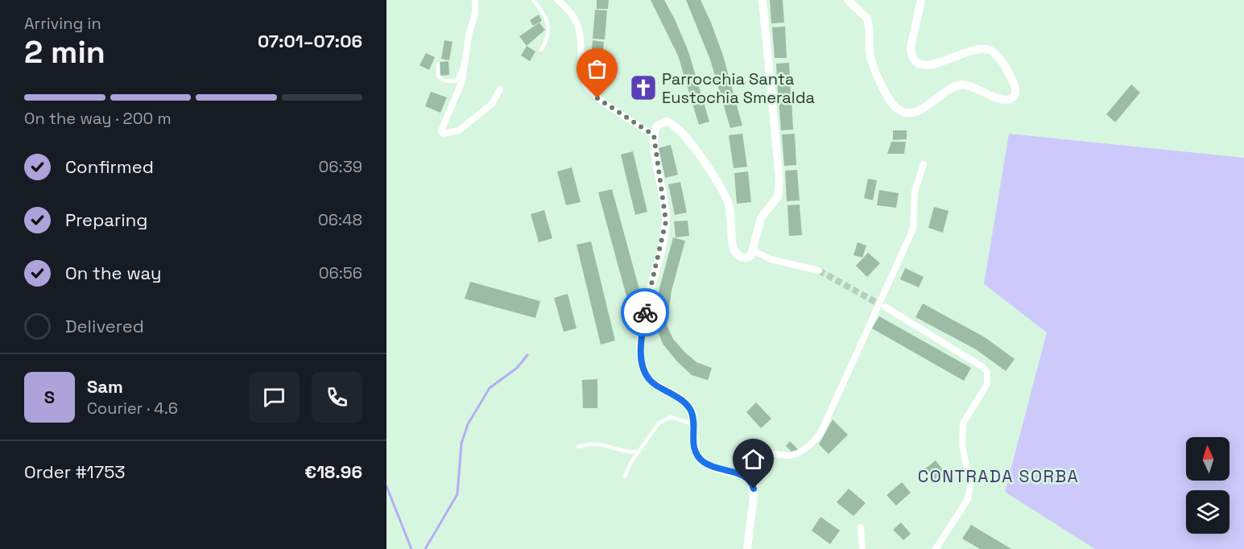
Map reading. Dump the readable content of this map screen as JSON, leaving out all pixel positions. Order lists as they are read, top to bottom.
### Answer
{
  "districts": ["CONTRADA SORBA"],
  "places": {
    "church": ["Parrocchia Santa Eustochia Smeralda"]
  },
  "north": "top",
  "page": {
    "heading": ["2 min", "Arriving in", "07:01–07:06"],
    "panel": [
      "Sam",
      "Courier · 4.6",
      "Order #1753",
      "€18.96"
    ],
    "bar": "On the way · 200 m",
    "list": [
      ["Confirmed", "06:39"],
      ["Preparing", "06:48"],
      ["On the way", "06:56"],
      "Delivered"
    ],
    "round": "S"
  }
}
